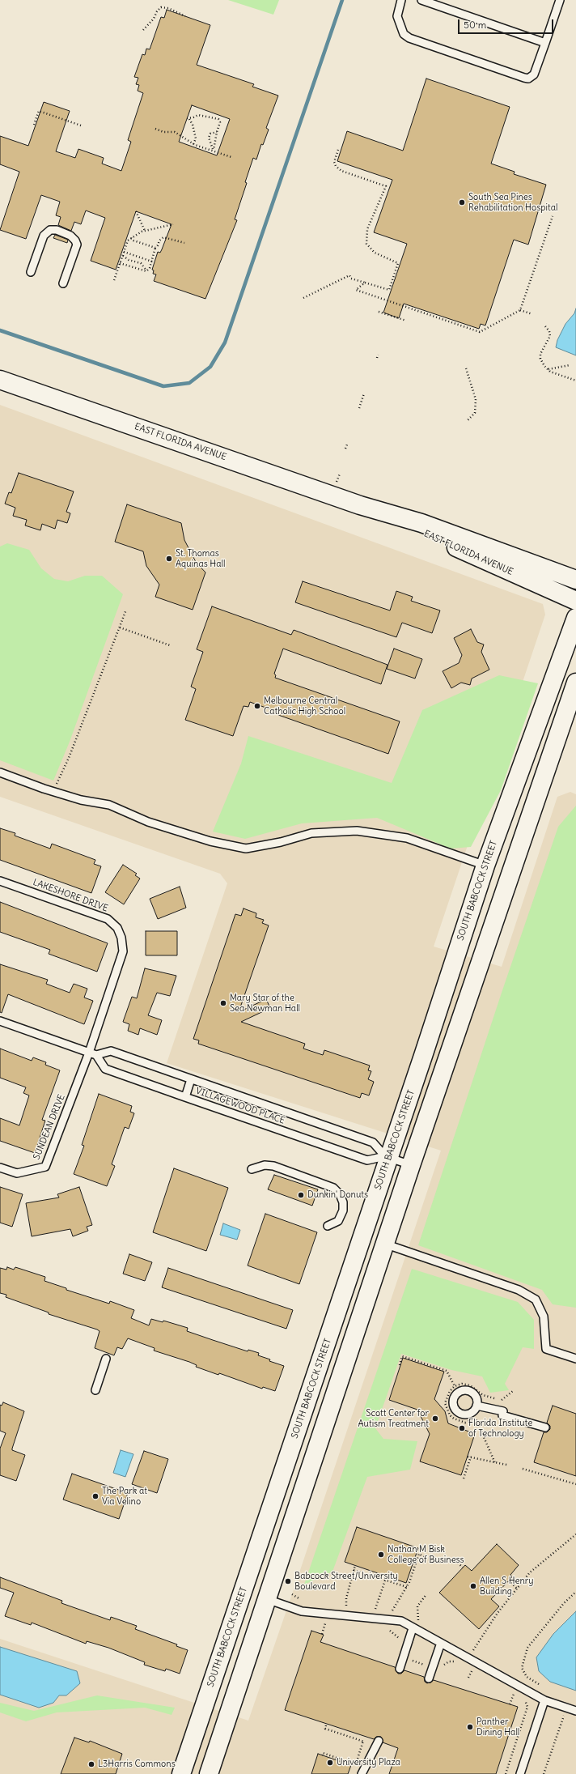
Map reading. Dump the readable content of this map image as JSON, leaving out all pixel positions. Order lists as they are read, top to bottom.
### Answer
{
  "streets": {
    "main road": ["EAST FLORIDA AVENUE", "SOUTH BABCOCK STREET"],
    "lane": ["LAKESHORE DRIVE", "VILLAGEWOOD PLACE", "SUNDEAN DRIVE"]
  },
  "crossings": [
    ["SOUTH BABCOCK STREET", "VILLAGEWOOD PLACE"],
    ["LAKESHORE DRIVE", "SUNDEAN DRIVE"]
  ],
  "places": [
    "South Sea Pines Rehabilitation Hospital",
    "St. Thomas Aquinas Hall",
    "Melbourne Central Catholic High School",
    "Mary Star of the Sea Newman Hall",
    "Dunkin' Donuts",
    "Scott Center for Autism Treatment",
    "Florida Institute of Technology",
    "The Park at Via Velino",
    "Nathan M Bisk College of Business",
    "Babcock Street/University Boulevard",
    "Allen S Henry Building",
    "Panther Dining Hall",
    "University Plaza",
    "L3Harris Commons"
  ],
  "scale_bar": "50 m"
}
